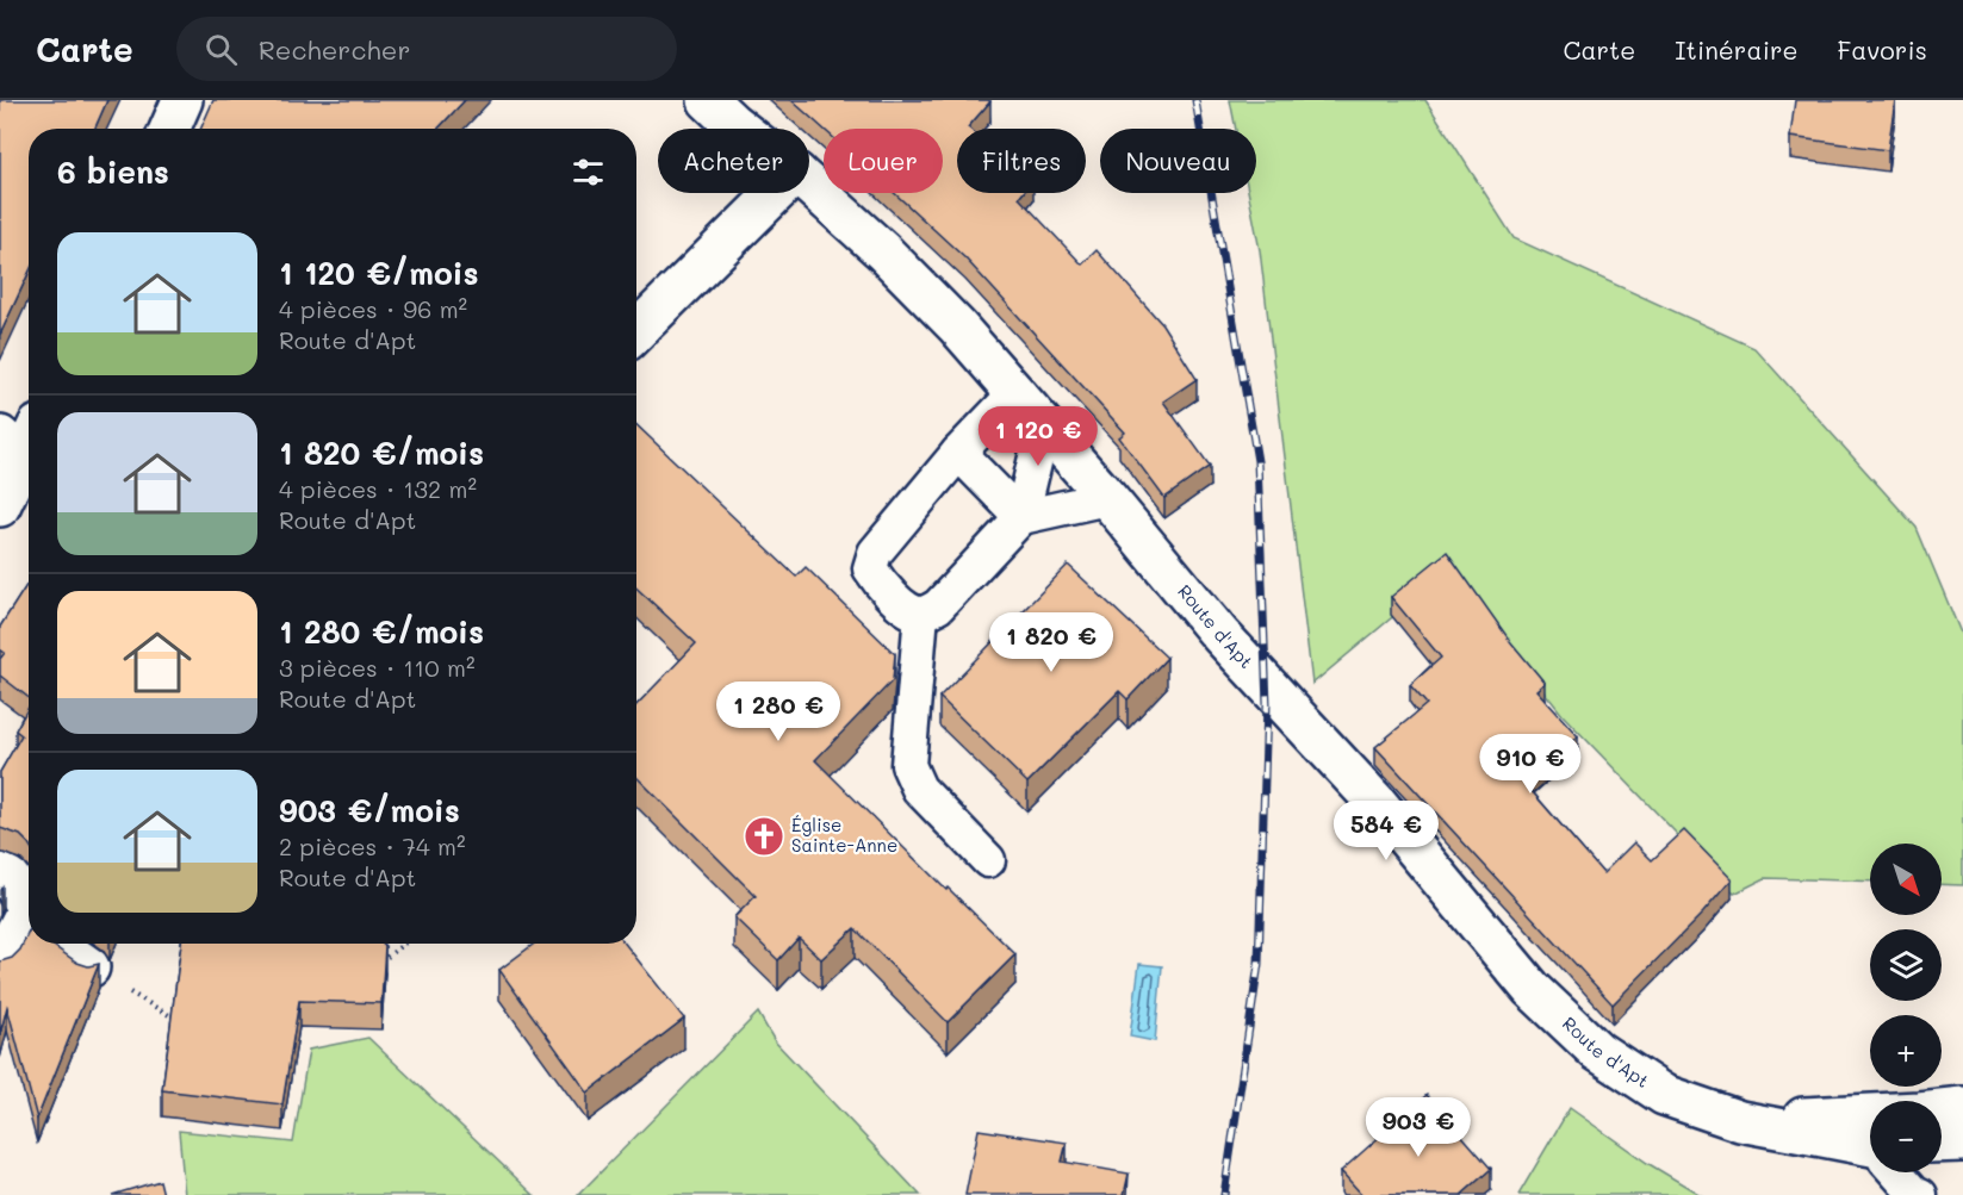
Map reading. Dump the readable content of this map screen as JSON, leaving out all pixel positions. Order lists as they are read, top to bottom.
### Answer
{
  "streets": {
    "main road": ["Route d'Apt"]
  },
  "places": {
    "church": ["Église Sainte-Anne"]
  },
  "north": "bottom right",
  "page": {
    "header": "Carte",
    "search": "Rechercher",
    "nav": ["Carte", "Itinéraire", "Favoris"],
    "chip": [
      "Acheter",
      "Louer",
      "Filtres",
      "Nouveau"
    ],
    "heading": "6 biens",
    "list": [
      {
        "name": "1 120 €/mois",
        "note": "4 pièces · 96 m² · Route d'Apt"
      },
      {
        "name": "1 820 €/mois",
        "note": "4 pièces · 132 m² · Route d'Apt"
      },
      {
        "name": "1 280 €/mois",
        "note": "3 pièces · 110 m² · Route d'Apt"
      },
      {
        "name": "903 €/mois",
        "note": "2 pièces · 74 m² · Route d'Apt"
      }
    ],
    "price": [
      "1 120 €",
      "1 820 €",
      "1 280 €",
      "910 €",
      "584 €",
      "903 €"
    ],
    "map_buttons": ["+", "−"]
  }
}
